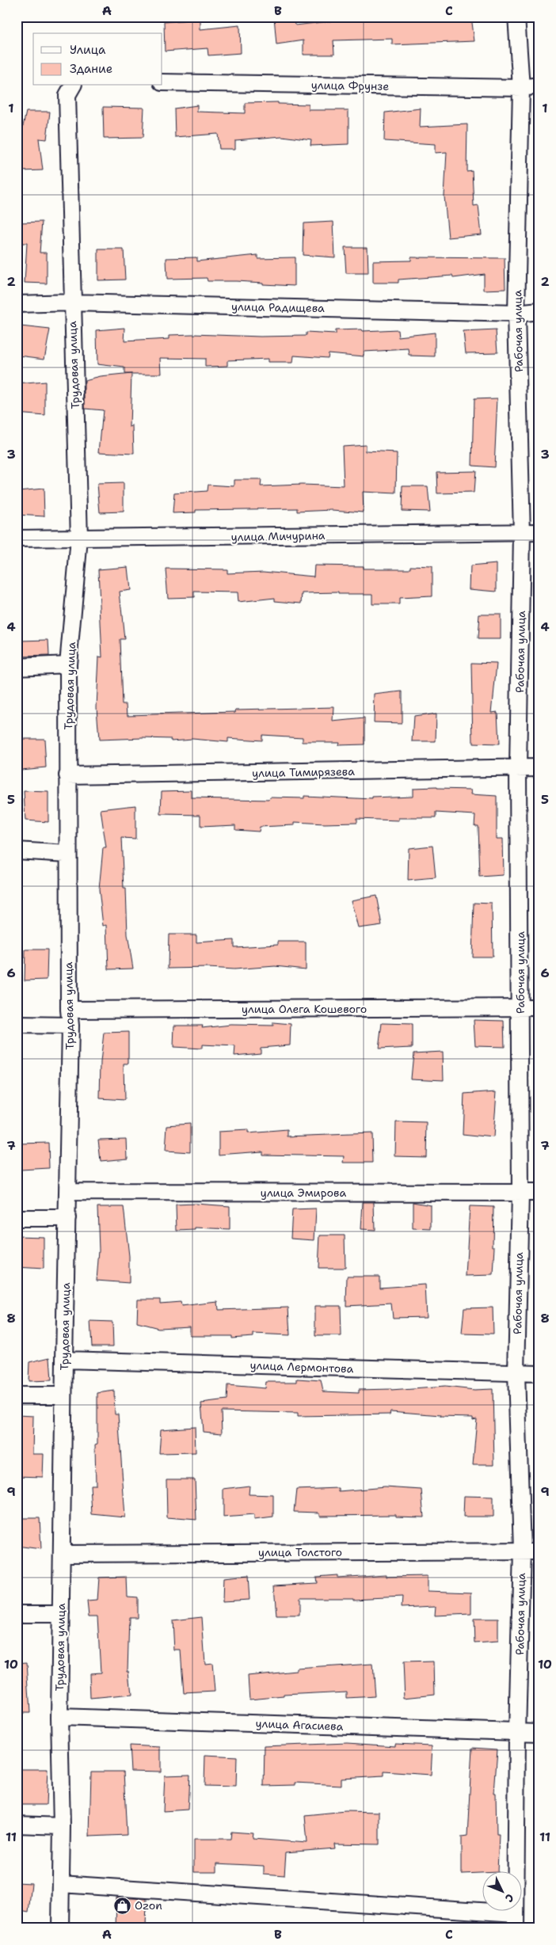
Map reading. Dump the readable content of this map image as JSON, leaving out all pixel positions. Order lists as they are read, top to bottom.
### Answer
{
  "streets": {
    "street": [
      "улица Фрунзе",
      "улица Радищева",
      "Рабочая улица",
      "Трудовая улица",
      "улица Мичурина",
      "улица Тимирязева",
      "улица Олега Кошевого",
      "улица Эмирова",
      "улица Лермонтова",
      "улица Толстого",
      "улица Агасиева"
    ]
  },
  "crossings": [
    ["улица Фрунзе", "Рабочая улица"],
    ["улица Радищева", "Рабочая улица"],
    ["улица Радищева", "Трудовая улица"],
    ["Рабочая улица", "улица Мичурина"],
    ["Рабочая улица", "улица Тимирязева"],
    ["Рабочая улица", "улица Олега Кошевого"],
    ["Рабочая улица", "улица Эмирова"],
    ["Рабочая улица", "улица Лермонтова"],
    ["Рабочая улица", "улица Толстого"],
    ["Рабочая улица", "улица Агасиева"],
    ["Трудовая улица", "улица Мичурина"],
    ["Трудовая улица", "улица Тимирязева"],
    ["Трудовая улица", "улица Олега Кошевого"],
    ["Трудовая улица", "улица Эмирова"],
    ["Трудовая улица", "улица Лермонтова"],
    ["Трудовая улица", "улица Толстого"],
    ["Трудовая улица", "улица Агасиева"]
  ],
  "places": {
    "shop": ["Ozon"]
  },
  "legend": ["Улица", "Здание"],
  "north": "bottom right",
  "grid": {
    "columns": ["A", "B", "C"],
    "rows": [
      "1",
      "2",
      "3",
      "4",
      "5",
      "6",
      "7",
      "8",
      "9",
      "10",
      "11"
    ]
  }
}
